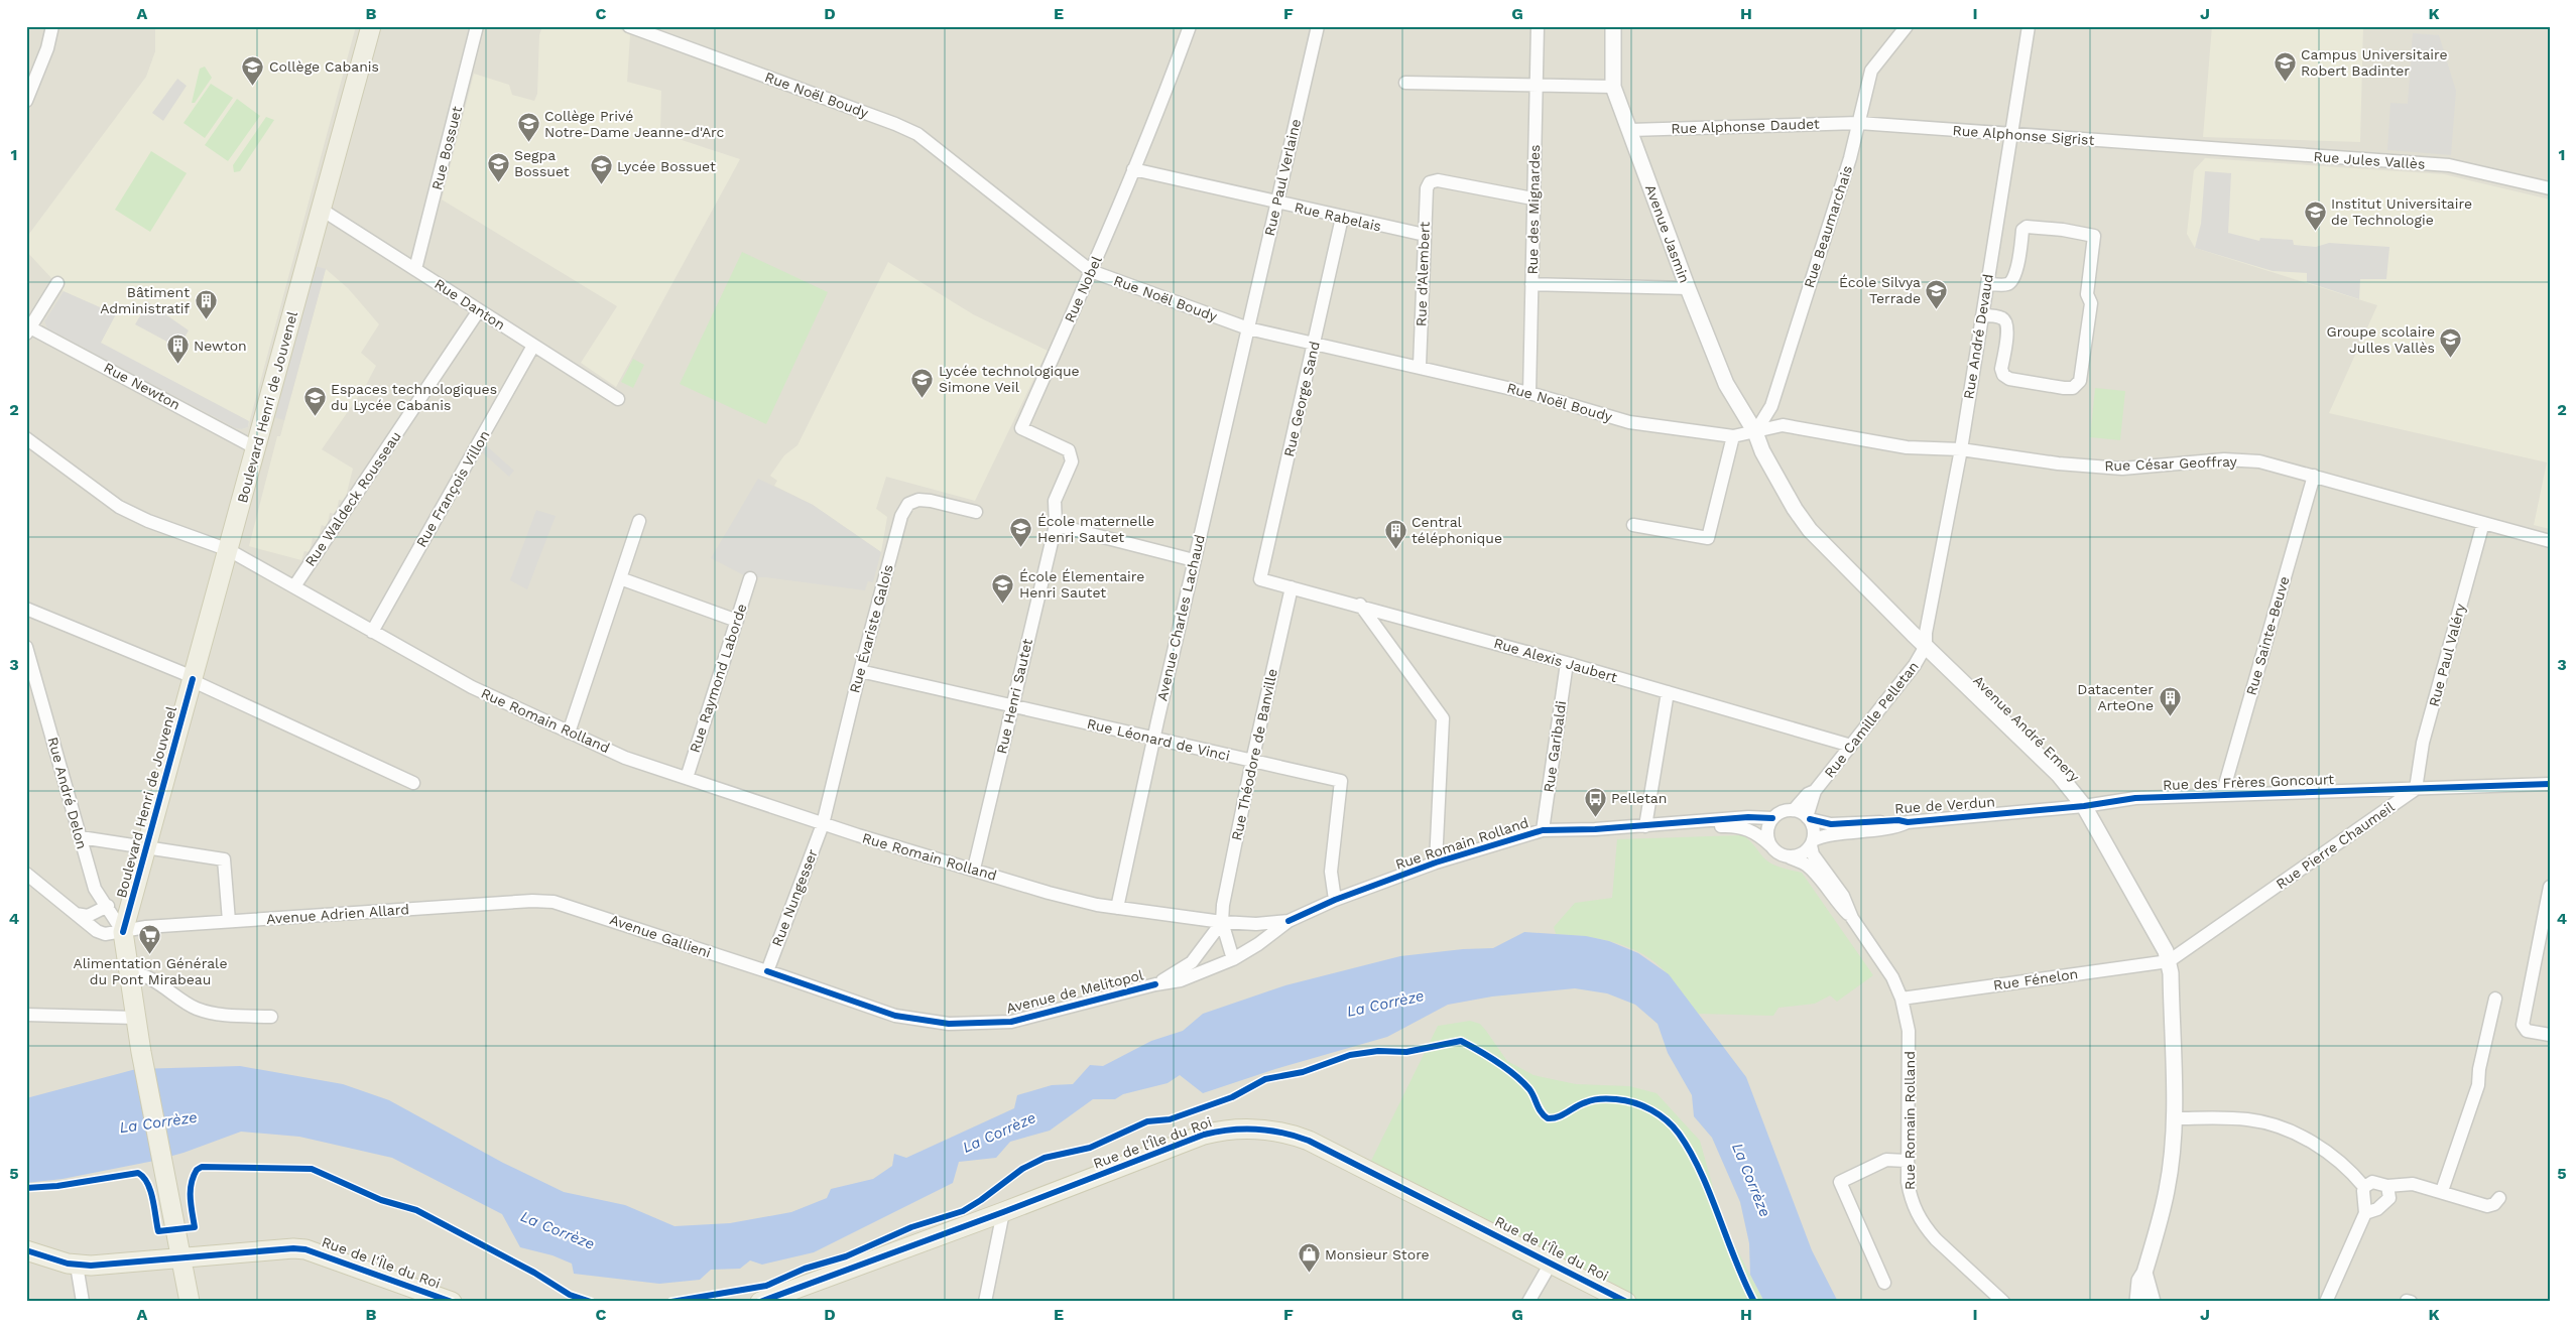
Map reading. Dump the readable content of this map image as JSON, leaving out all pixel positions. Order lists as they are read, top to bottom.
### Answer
{
  "streets": {
    "main road": ["Boulevard Henri de Jouvenel", "Rue de l'Île du Roi"],
    "street": [
      "Rue Noël Boudy",
      "Rue Alphonse Daudet",
      "Rue Alphonse Sigrist",
      "Rue Bossuet",
      "Rue Jules Vallès",
      "Rue Paul Verlaine",
      "Rue des Mignardes",
      "Rue Rabelais",
      "Rue Beaumarchais",
      "Avenue Jasmin",
      "Rue d'Alembert",
      "Rue Nobel",
      "Rue Danton",
      "Rue André Devaud",
      "Rue Newton",
      "Rue George Sand",
      "Rue César Geoffray",
      "Rue François Villon",
      "Rue Waldeck Rousseau",
      "Avenue Charles Lachaud",
      "Rue Évariste Galois",
      "Rue Sainte-Beuve",
      "Rue Paul Valéry",
      "Rue Alexis Jaubert",
      "Rue Raymond Laborde",
      "Rue Henri Sautet",
      "Rue Camille Pelletan",
      "Rue Romain Rolland",
      "Avenue André Emery",
      "Rue Léonard de Vinci",
      "Rue Garibaldi",
      "Rue Théodore de Banville",
      "Rue des Frères Goncourt",
      "Rue André Delon",
      "Rue de Verdun",
      "Rue Pierre Chaumeil",
      "Rue Nungesser",
      "Avenue Adrien Allard",
      "Avenue Gallieni",
      "Rue Fénelon",
      "Avenue de Melitopol"
    ]
  },
  "crossings": [
    ["Rue Noël Boudy", "Rue Paul Verlaine"],
    ["Rue Noël Boudy", "Rue des Mignardes"],
    ["Rue Noël Boudy", "Rue Beaumarchais"],
    ["Rue Noël Boudy", "Avenue Jasmin"],
    ["Rue Noël Boudy", "Rue d'Alembert"],
    ["Rue Noël Boudy", "Rue Nobel"],
    ["Rue Noël Boudy", "Rue George Sand"],
    ["Rue Noël Boudy", "Rue César Geoffray"],
    ["Rue Noël Boudy", "Avenue Charles Lachaud"],
    ["Rue Noël Boudy", "Avenue André Emery"],
    ["Rue Alphonse Daudet", "Rue Alphonse Sigrist"],
    ["Rue Alphonse Daudet", "Rue Beaumarchais"],
    ["Rue Alphonse Daudet", "Avenue Jasmin"],
    ["Rue Alphonse Sigrist", "Rue Jules Vallès"],
    ["Rue Alphonse Sigrist", "Rue Beaumarchais"],
    ["Rue Alphonse Sigrist", "Rue André Devaud"],
    ["Rue Bossuet", "Rue Danton"],
    ["Rue Paul Verlaine", "Rue Rabelais"],
    ["Rue Paul Verlaine", "Avenue Charles Lachaud"],
    ["Rue des Mignardes", "Rue d'Alembert"],
    ["Rue Rabelais", "Rue d'Alembert"],
    ["Rue Rabelais", "Rue Nobel"],
    ["Rue Rabelais", "Rue George Sand"],
    ["Rue Beaumarchais", "Avenue Jasmin"],
    ["Rue Beaumarchais", "Rue César Geoffray"],
    ["Rue Beaumarchais", "Avenue André Emery"],
    ["Avenue Jasmin", "Rue César Geoffray"],
    ["Avenue Jasmin", "Avenue André Emery"],
    ["Rue Nobel", "Rue Henri Sautet"],
    ["Rue Danton", "Boulevard Henri de Jouvenel"],
    ["Rue Danton", "Rue François Villon"],
    ["Rue Danton", "Rue Waldeck Rousseau"],
    ["Rue André Devaud", "Rue César Geoffray"],
    ["Rue André Devaud", "Rue Camille Pelletan"],
    ["Rue André Devaud", "Avenue André Emery"],
    ["Rue Newton", "Boulevard Henri de Jouvenel"],
    ["Rue George Sand", "Rue Alexis Jaubert"],
    ["Boulevard Henri de Jouvenel", "Rue Romain Rolland"],
    ["Boulevard Henri de Jouvenel", "Rue André Delon"],
    ["Boulevard Henri de Jouvenel", "Avenue Adrien Allard"],
    ["Rue César Geoffray", "Rue Sainte-Beuve"],
    ["Rue César Geoffray", "Rue Paul Valéry"],
    ["Rue César Geoffray", "Avenue André Emery"],
    ["Rue François Villon", "Rue Romain Rolland"],
    ["Rue Waldeck Rousseau", "Rue Romain Rolland"],
    ["Avenue Charles Lachaud", "Rue Romain Rolland"],
    ["Avenue Charles Lachaud", "Rue Léonard de Vinci"],
    ["Rue Évariste Galois", "Rue Romain Rolland"],
    ["Rue Évariste Galois", "Rue Léonard de Vinci"],
    ["Rue Évariste Galois", "Rue Nungesser"],
    ["Rue Sainte-Beuve", "Rue des Frères Goncourt"],
    ["Rue Paul Valéry", "Rue des Frères Goncourt"],
    ["Rue Paul Valéry", "Rue Pierre Chaumeil"],
    ["Rue Alexis Jaubert", "Rue Camille Pelletan"],
    ["Rue Alexis Jaubert", "Rue Garibaldi"],
    ["Rue Alexis Jaubert", "Rue Théodore de Banville"],
    ["Rue Raymond Laborde", "Rue Romain Rolland"],
    ["Rue Henri Sautet", "Rue Romain Rolland"],
    ["Rue Henri Sautet", "Rue Léonard de Vinci"],
    ["Rue Camille Pelletan", "Rue Romain Rolland"],
    ["Rue Camille Pelletan", "Avenue André Emery"],
    ["Rue Camille Pelletan", "Rue de Verdun"],
    ["Rue Romain Rolland", "Rue Léonard de Vinci"],
    ["Rue Romain Rolland", "Rue Garibaldi"],
    ["Rue Romain Rolland", "Rue Théodore de Banville"],
    ["Rue Romain Rolland", "Rue de Verdun"],
    ["Rue Romain Rolland", "Rue Nungesser"],
    ["Rue Romain Rolland", "Rue Fénelon"],
    ["Rue Romain Rolland", "Avenue de Melitopol"],
    ["Avenue André Emery", "Rue des Frères Goncourt"],
    ["Avenue André Emery", "Rue de Verdun"],
    ["Avenue André Emery", "Rue Pierre Chaumeil"],
    ["Avenue André Emery", "Rue Fénelon"],
    ["Rue Léonard de Vinci", "Rue Théodore de Banville"],
    ["Rue des Frères Goncourt", "Rue de Verdun"],
    ["Rue des Frères Goncourt", "Rue Pierre Chaumeil"],
    ["Rue André Delon", "Avenue Adrien Allard"],
    ["Rue Pierre Chaumeil", "Rue Fénelon"],
    ["Rue Nungesser", "Avenue Gallieni"],
    ["Rue Nungesser", "Avenue de Melitopol"],
    ["Avenue Adrien Allard", "Avenue Gallieni"],
    ["Avenue Gallieni", "Avenue de Melitopol"]
  ],
  "water": ["La Corrèze"],
  "places": {
    "school or university": [
      "Campus Universitaire Robert Badinter",
      "Collège Cabanis",
      "Collège Privé Notre-Dame Jeanne-d'Arc",
      "Segpa Bossuet",
      "Lycée Bossuet",
      "Institut Universitaire de Technologie",
      "École Silvya Terrade",
      "Groupe scolaire Julles Vallès",
      "Lycée technologique Simone Veil",
      "Espaces technologiques du Lycée Cabanis",
      "École maternelle Henri Sautet",
      "École Élementaire Henri Sautet"
    ],
    "building": [
      "Bâtiment Administratif",
      "Newton",
      "Central téléphonique",
      "Datacenter ArteOne"
    ],
    "bus stop": ["Pelletan"],
    "supermarket": ["Alimentation Générale du Pont Mirabeau"],
    "shop": ["Monsieur Store"]
  },
  "grid": {
    "columns": [
      "A",
      "B",
      "C",
      "D",
      "E",
      "F",
      "G",
      "H",
      "I",
      "J",
      "K"
    ],
    "rows": [
      "1",
      "2",
      "3",
      "4",
      "5"
    ]
  }
}
